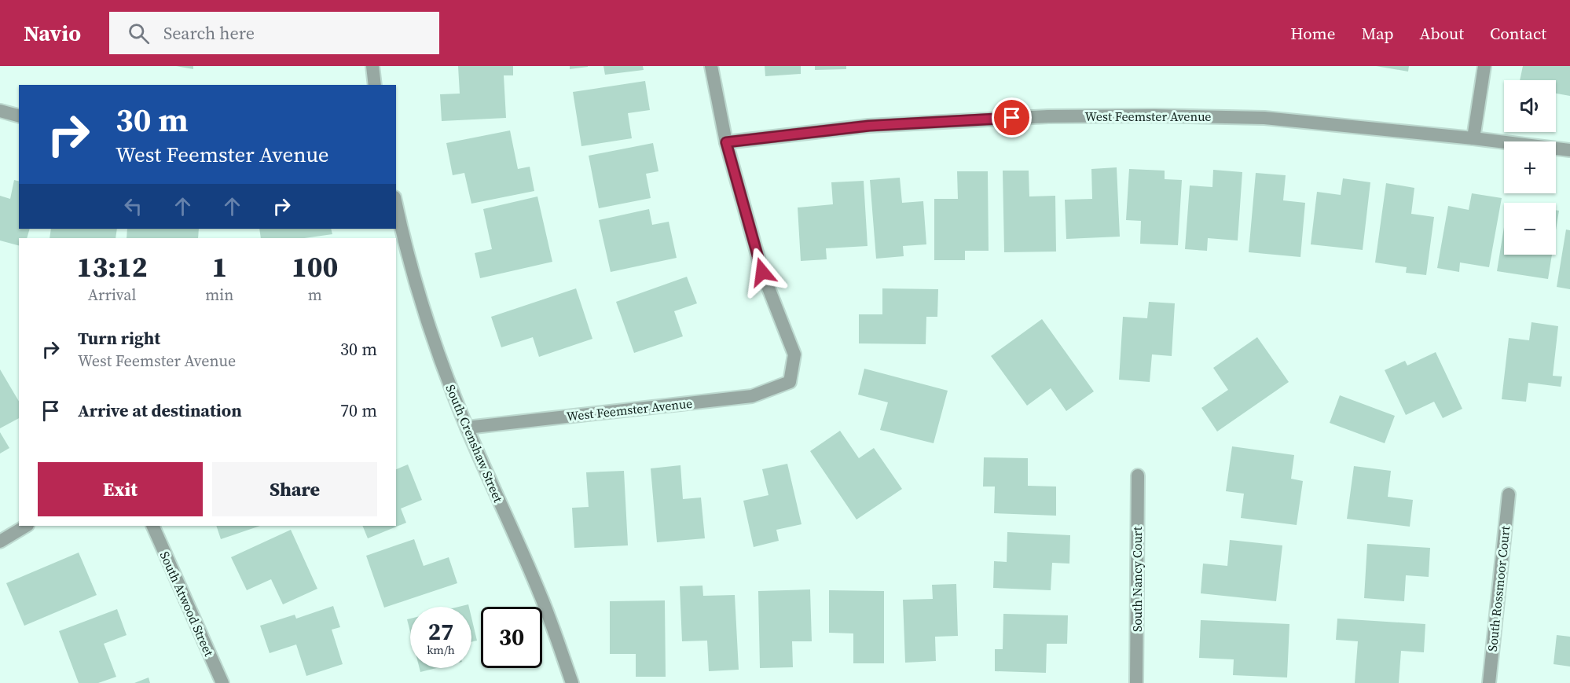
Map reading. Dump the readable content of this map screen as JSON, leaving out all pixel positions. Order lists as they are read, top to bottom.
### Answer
{
  "streets": {
    "street": [
      "West Feemster Avenue",
      "South Crenshaw Street",
      "South Nancy Court",
      "South Rossmoor Court",
      "South Atwood Street"
    ]
  },
  "crossings": [
    ["West Feemster Avenue", "South Crenshaw Street"]
  ],
  "page": {
    "header": "Navio",
    "search": "Search here",
    "nav": [
      "Home",
      "Map",
      "About",
      "Contact"
    ],
    "map_buttons": ["+", "−"],
    "turn": ["30 m", "West Feemster Avenue"],
    "eta": [
      "13:12",
      "Arrival",
      "1",
      "min",
      "100",
      "m"
    ],
    "list": [
      {
        "name": "Turn right",
        "note": "West Feemster Avenue",
        "value": "30 m"
      },
      {
        "name": "Arrive at destination",
        "value": "70 m"
      }
    ],
    "buttons": ["Exit", "Share"],
    "speed": "27 km/h",
    "limit": "30"
  }
}
